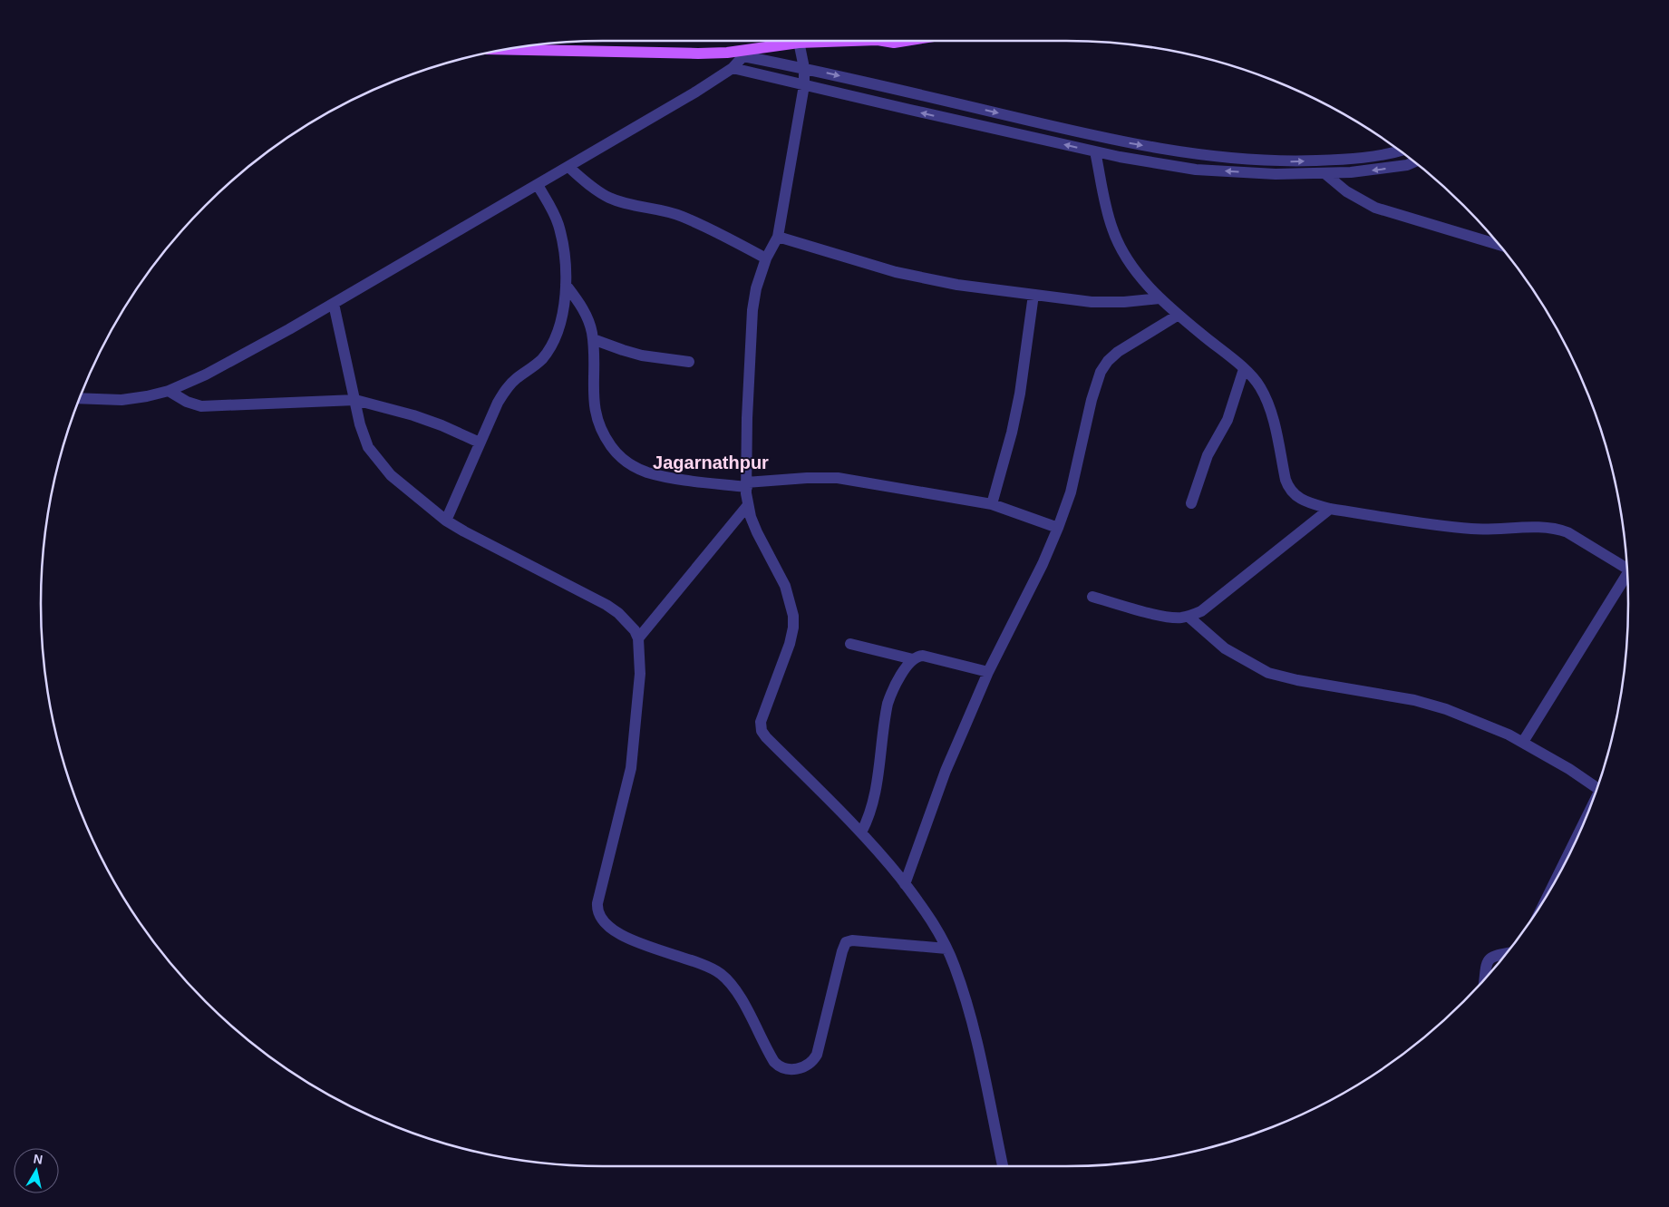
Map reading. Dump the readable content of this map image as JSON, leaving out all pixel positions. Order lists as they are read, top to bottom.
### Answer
{
  "districts": ["Jagarnathpur"],
  "north": "top"
}
